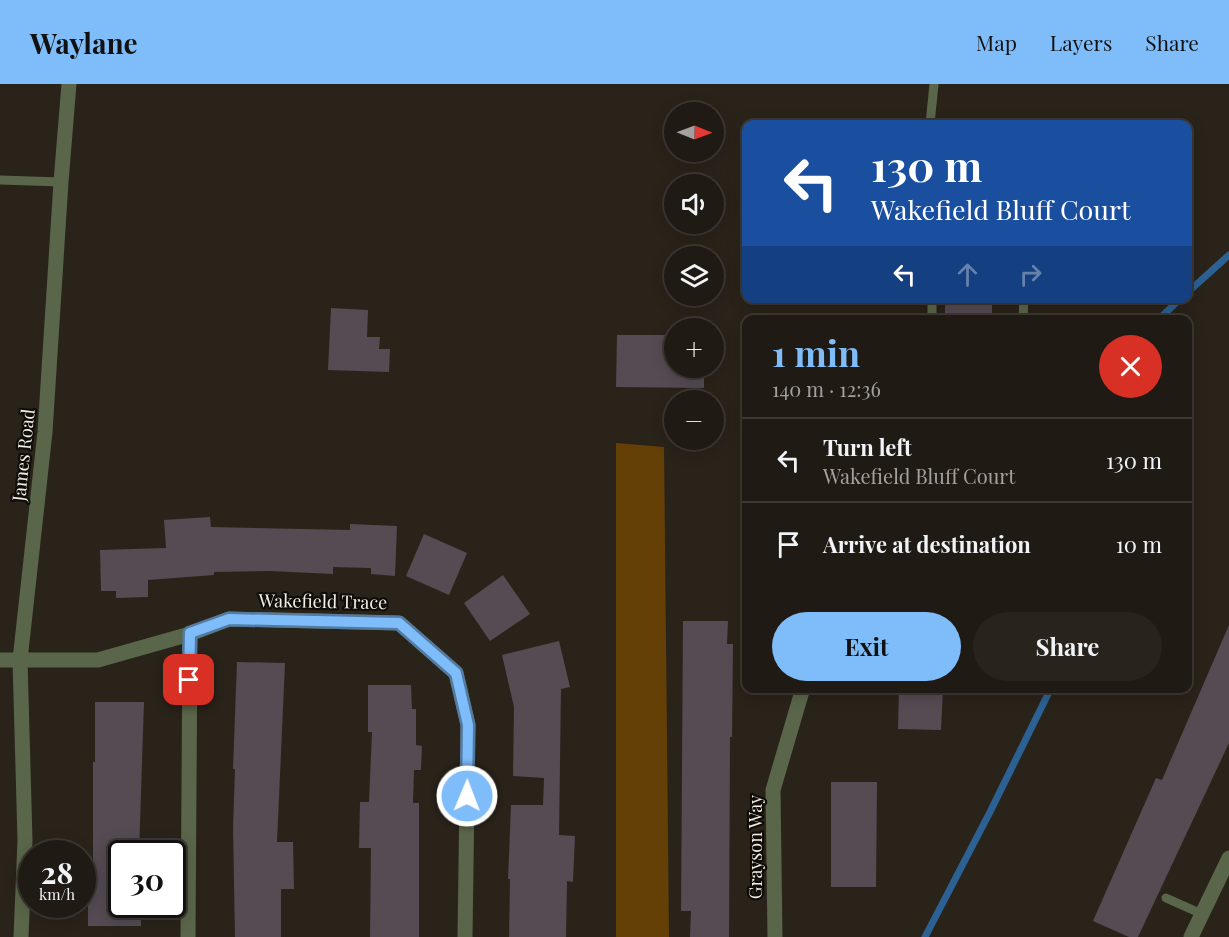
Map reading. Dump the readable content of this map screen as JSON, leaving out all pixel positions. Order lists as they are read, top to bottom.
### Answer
{
  "streets": {
    "street": ["James Road", "Wakefield Trace", "Grayson Way"]
  },
  "crossings": [
    ["James Road", "Wakefield Trace"]
  ],
  "north": "right",
  "page": {
    "header": "Waylane",
    "nav": ["Map", "Layers", "Share"],
    "map_buttons": ["+", "−"],
    "turn": ["130 m", "Wakefield Bluff Court"],
    "heading": ["1 min", "140 m · 12:36"],
    "list": [
      {
        "name": "Turn left",
        "note": "Wakefield Bluff Court",
        "value": "130 m"
      },
      {
        "name": "Arrive at destination",
        "value": "10 m"
      }
    ],
    "buttons": ["Exit", "Share"],
    "speed": "28 km/h",
    "limit": "30"
  }
}
